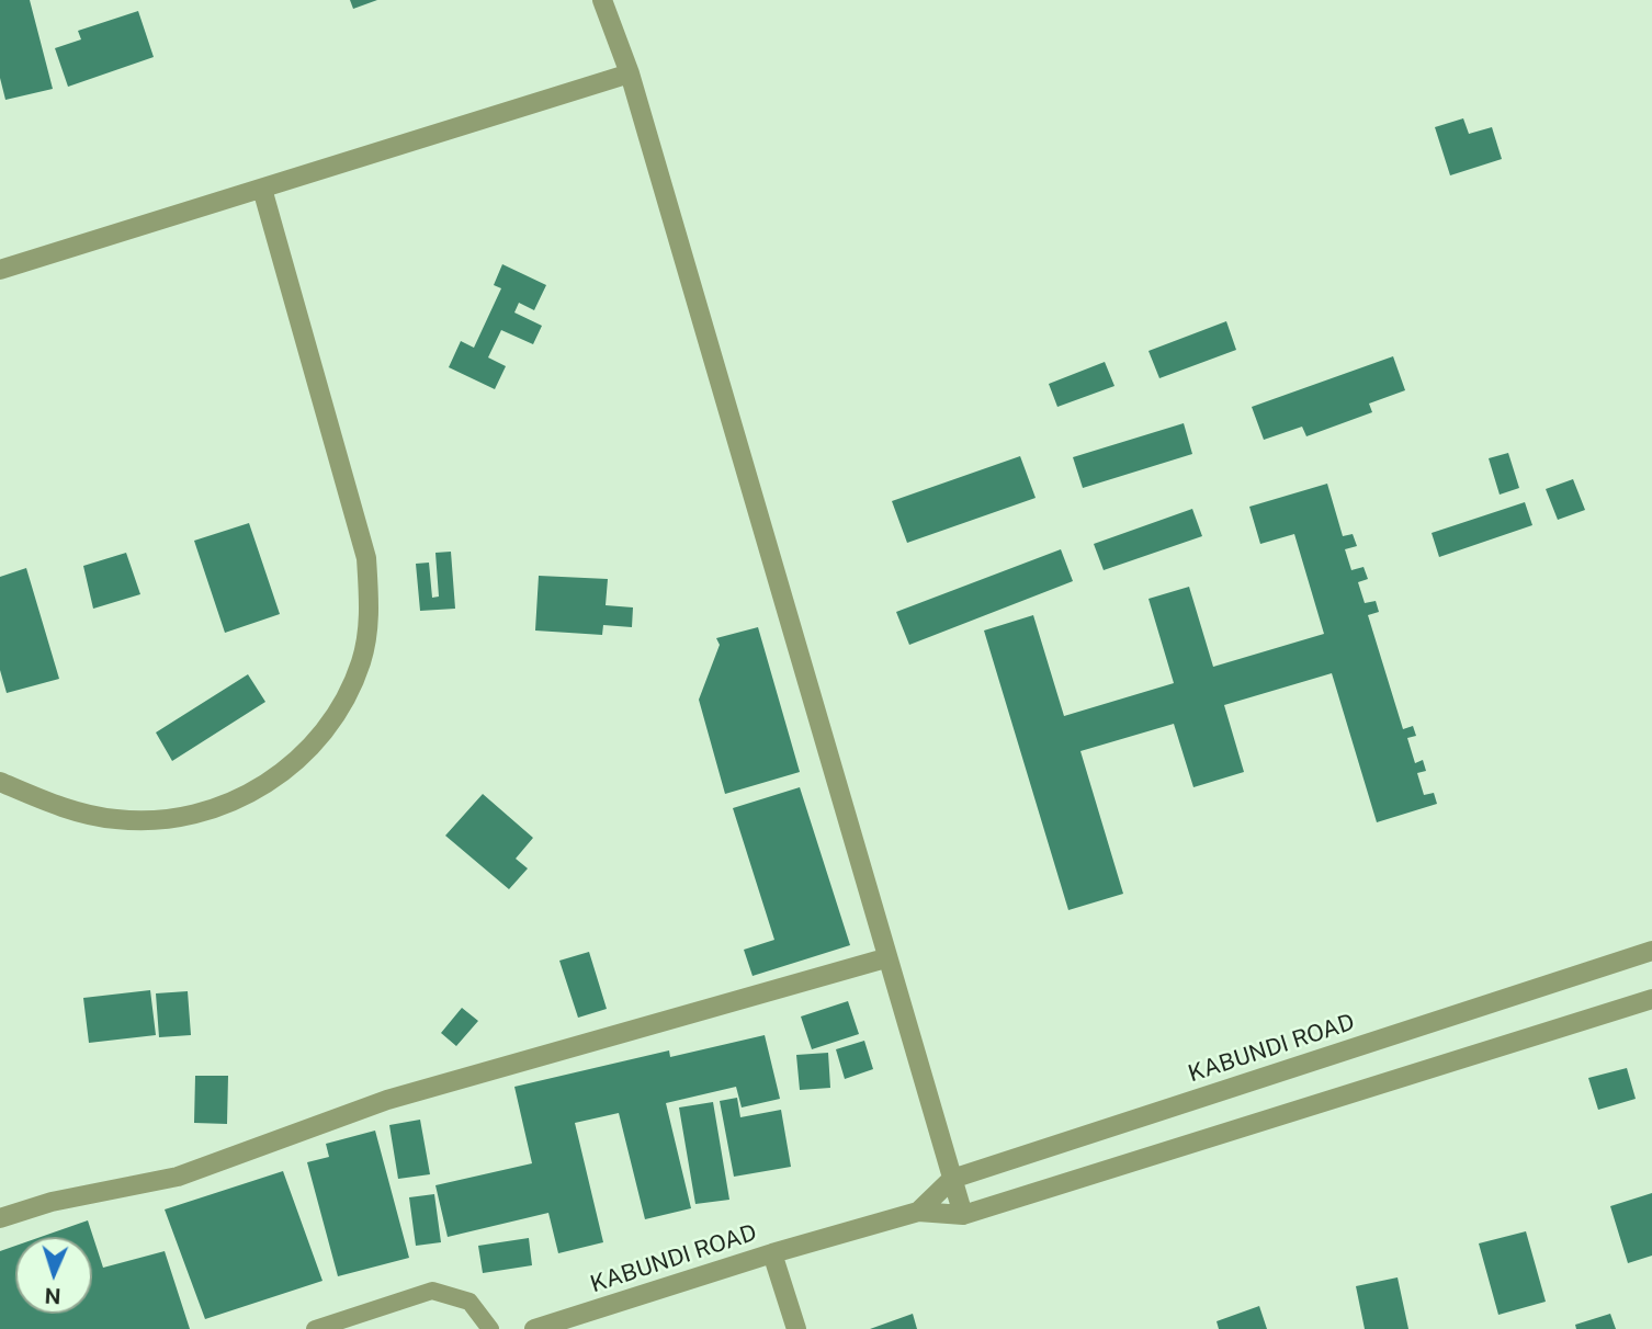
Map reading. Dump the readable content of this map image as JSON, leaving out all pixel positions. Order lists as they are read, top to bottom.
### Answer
{
  "streets": {
    "street": ["KABUNDI ROAD"]
  },
  "north": "bottom"
}
